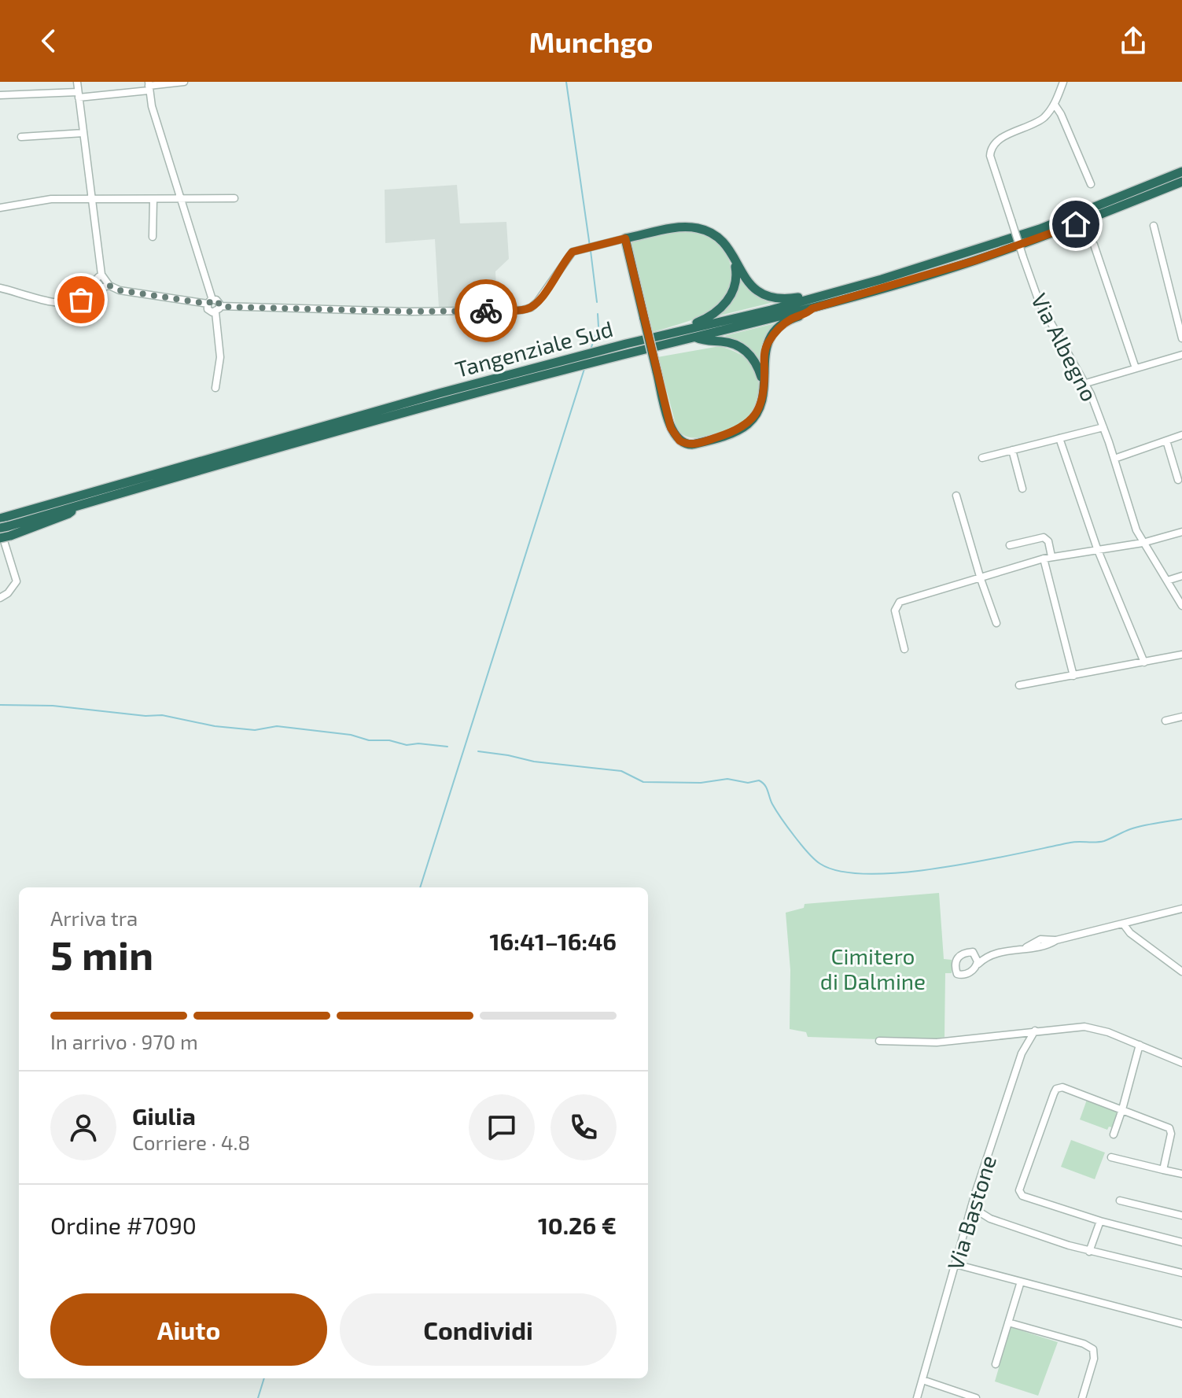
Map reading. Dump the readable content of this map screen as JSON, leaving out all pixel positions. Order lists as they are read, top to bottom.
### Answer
{
  "streets": {
    "highway": ["Tangenziale Sud"],
    "street": ["Via Albegno", "Via Bastone"]
  },
  "parks": ["Cimitero di Dalmine"],
  "page": {
    "header": "Munchgo",
    "heading": ["5 min", "Arriva tra", "16:41–16:46"],
    "panel": [
      "Giulia",
      "Corriere · 4.8",
      "Ordine #7090",
      "10.26 €"
    ],
    "bar": "In arrivo · 970 m",
    "buttons": ["Aiuto", "Condividi"]
  }
}
